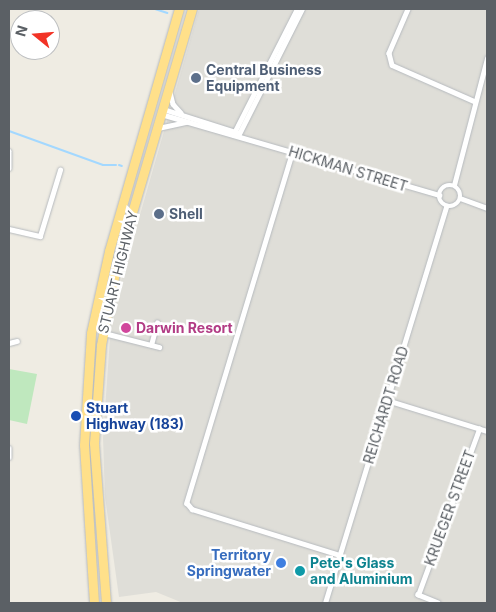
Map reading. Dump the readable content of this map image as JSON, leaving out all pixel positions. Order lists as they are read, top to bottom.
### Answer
{
  "streets": {
    "highway": ["STUART HIGHWAY"],
    "street": ["HICKMAN STREET", "REICHARDT ROAD", "KRUEGER STREET"]
  },
  "crossings": [
    ["HICKMAN STREET", "STUART HIGHWAY"],
    ["HICKMAN STREET", "REICHARDT ROAD"]
  ],
  "places": [
    "Central Business Equipment",
    "Shell",
    "Darwin Resort",
    "Stuart Highway (183)",
    "Territory Springwater",
    "Pete's Glass and Aluminium"
  ],
  "north": "left"
}
